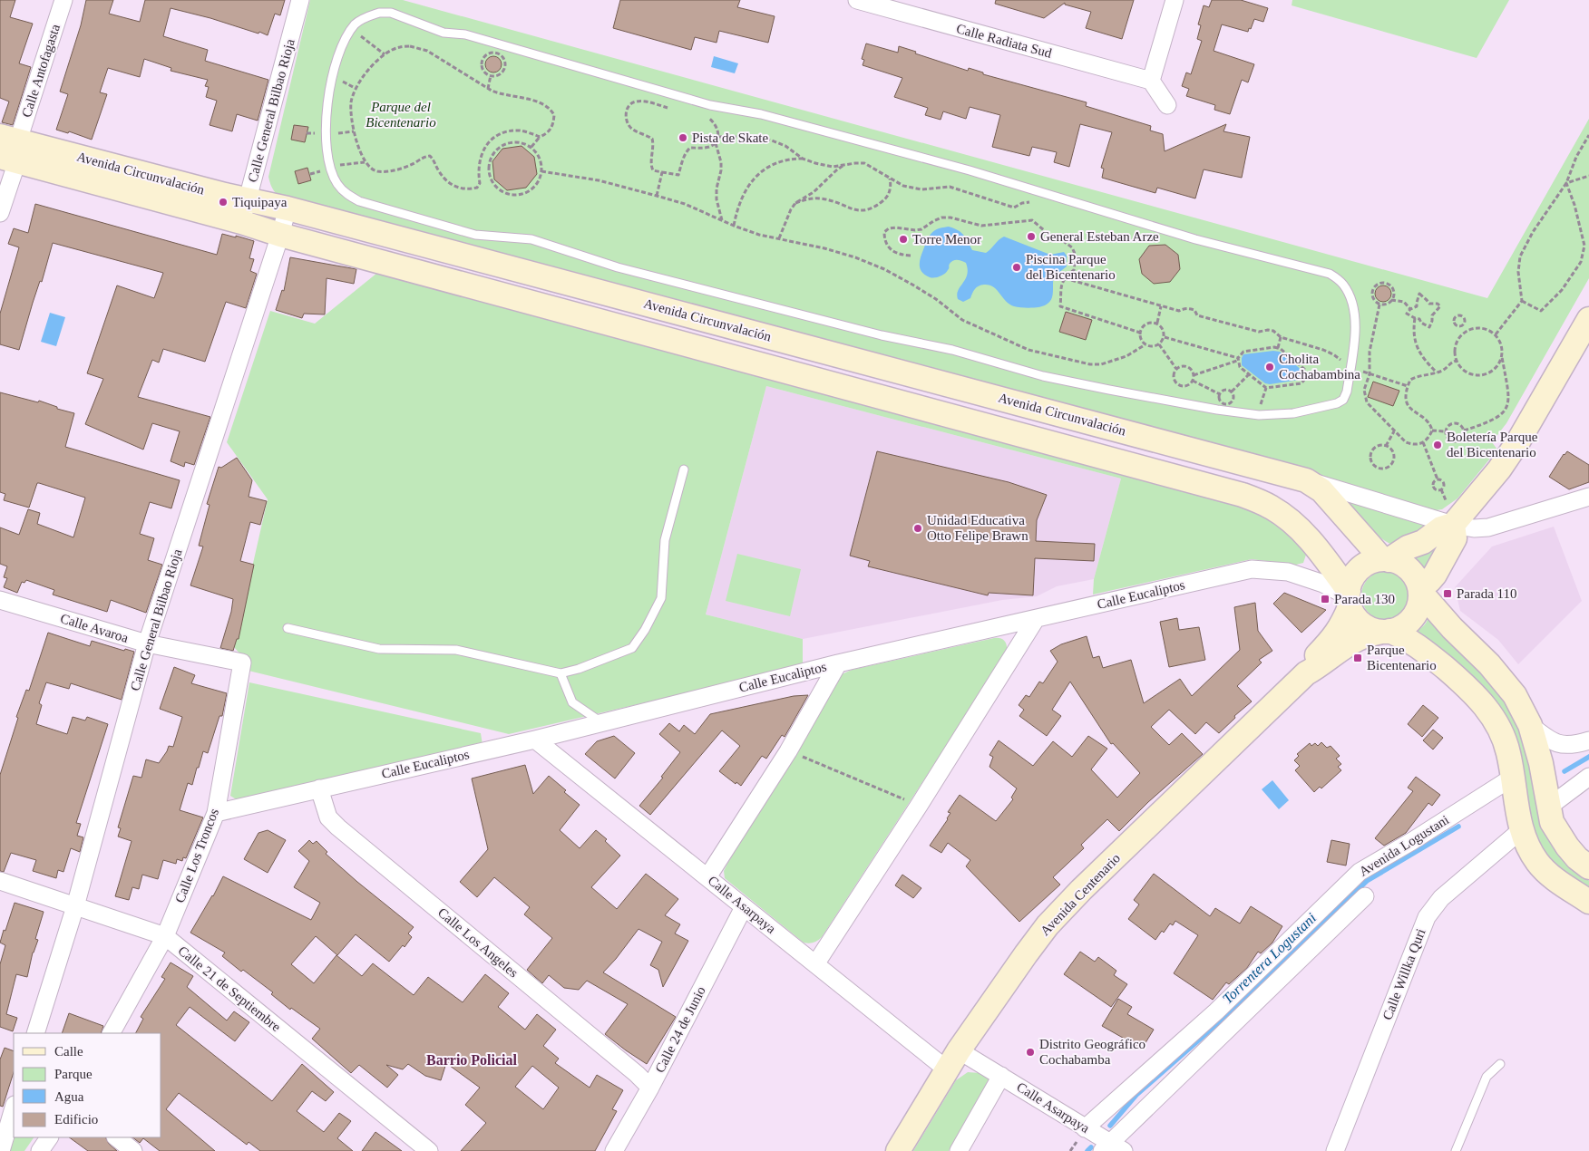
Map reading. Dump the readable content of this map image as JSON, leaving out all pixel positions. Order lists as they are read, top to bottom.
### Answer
{
  "streets": {
    "main road": ["Avenida Circunvalación", "Avenida Centenario"],
    "street": [
      "Calle Radiata Sud",
      "Calle Antofagasta",
      "Calle General Bilbao Rioja",
      "Calle Eucaliptos",
      "Calle Avaroa",
      "Avenida Logustani",
      "Calle Los Troncos",
      "Calle Asarpaya",
      "Calle Los Angeles",
      "Calle Willka Quri",
      "Calle 21 de Septiembre",
      "Calle 24 de Junio"
    ]
  },
  "crossings": [
    ["Calle Antofagasta", "Avenida Circunvalación"],
    ["Calle General Bilbao Rioja", "Avenida Circunvalación"],
    ["Calle General Bilbao Rioja", "Calle Avaroa"],
    ["Calle General Bilbao Rioja", "Calle 21 de Septiembre"],
    ["Avenida Circunvalación", "Calle Eucaliptos"],
    ["Avenida Circunvalación", "Avenida Centenario"],
    ["Calle Eucaliptos", "Calle Los Troncos"],
    ["Calle Eucaliptos", "Avenida Centenario"],
    ["Calle Eucaliptos", "Calle Asarpaya"],
    ["Calle Eucaliptos", "Calle Los Angeles"],
    ["Calle Avaroa", "Calle Los Troncos"],
    ["Avenida Logustani", "Calle Asarpaya"],
    ["Calle Los Troncos", "Calle 21 de Septiembre"],
    ["Avenida Centenario", "Calle Asarpaya"],
    ["Calle Asarpaya", "Calle 24 de Junio"],
    ["Calle Los Angeles", "Calle 24 de Junio"]
  ],
  "districts": ["Barrio Policial"],
  "water": ["Torrentera Logustani"],
  "parks": ["Parque del Bicentenario"],
  "places": {
    "other": [
      "Pista de Skate",
      "Tiquipaya",
      "General Esteban Arze",
      "Torre Menor",
      "Piscina Parque del Bicentenario",
      "Cholita Cochabambina",
      "Boletería Parque del Bicentenario",
      "Unidad Educativa Otto Felipe Brawn",
      "Distrito Geográfico Cochabamba"
    ],
    "transit": ["Parada 110", "Parada 130", "Parque Bicentenario"]
  },
  "legend": [
    "Calle",
    "Parque",
    "Agua",
    "Edificio"
  ]
}
